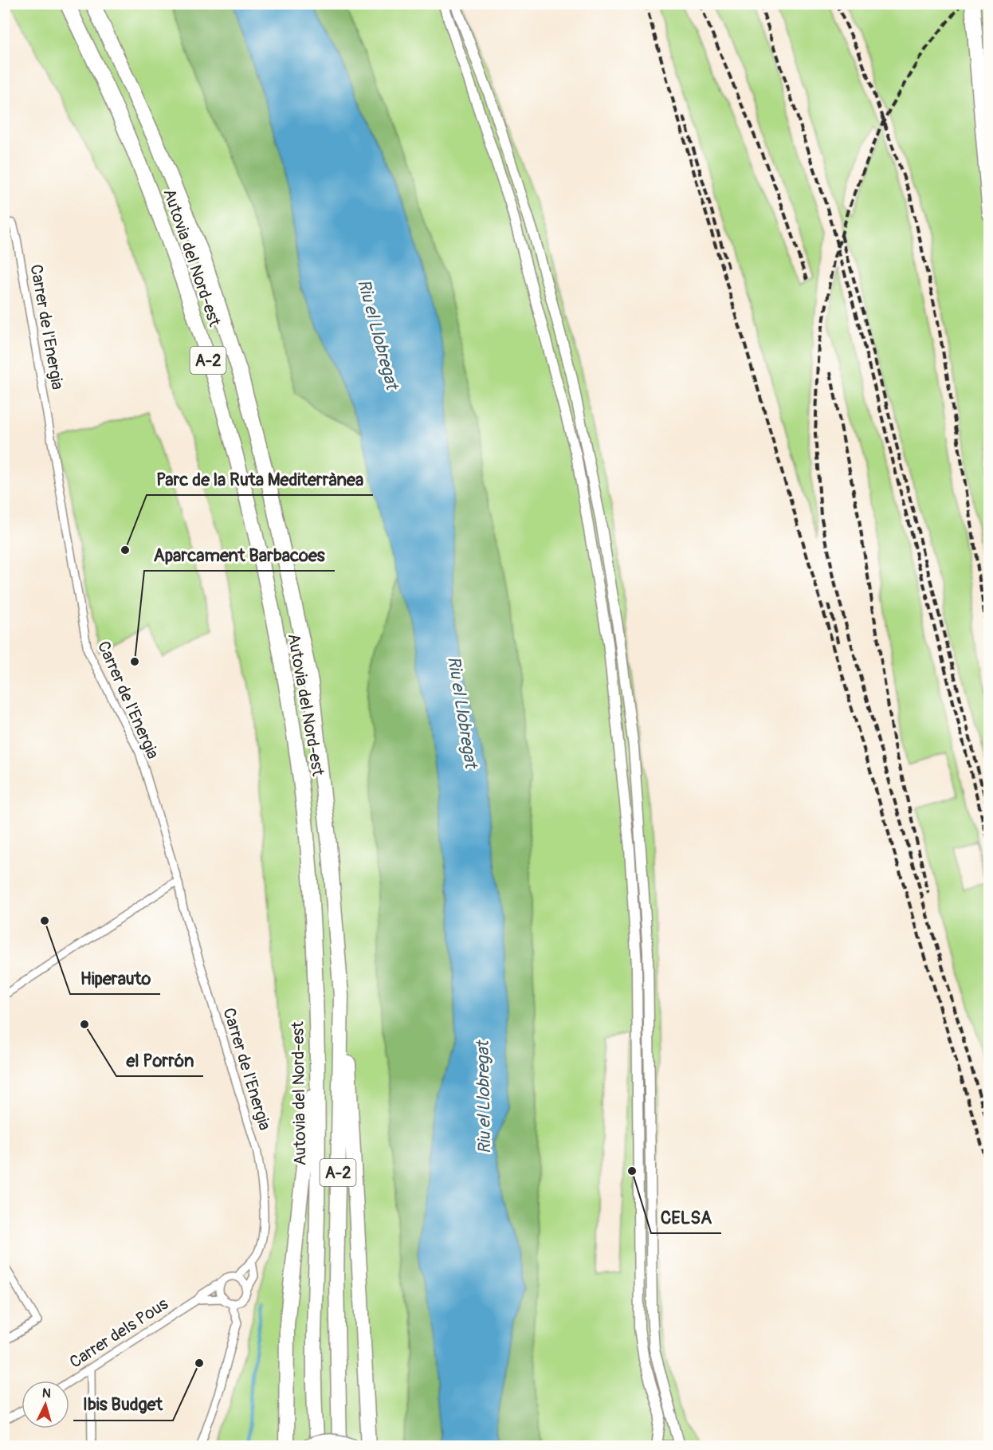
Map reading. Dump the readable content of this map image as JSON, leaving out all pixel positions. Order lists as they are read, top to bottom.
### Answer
{
  "streets": {
    "highway": ["Autovia del Nord-est", "A-2"],
    "street": ["Carrer de l'Energia", "Carrer dels Pous"]
  },
  "crossings": [
    ["Carrer de l'Energia", "Carrer dels Pous"]
  ],
  "water": ["Riu el Llobregat"],
  "places": [
    "Parc de la Ruta Mediterrànea",
    "Aparcament Barbacoes",
    "Hiperauto",
    "el Porrón",
    "CELSA",
    "Ibis Budget"
  ],
  "north": "top"
}
